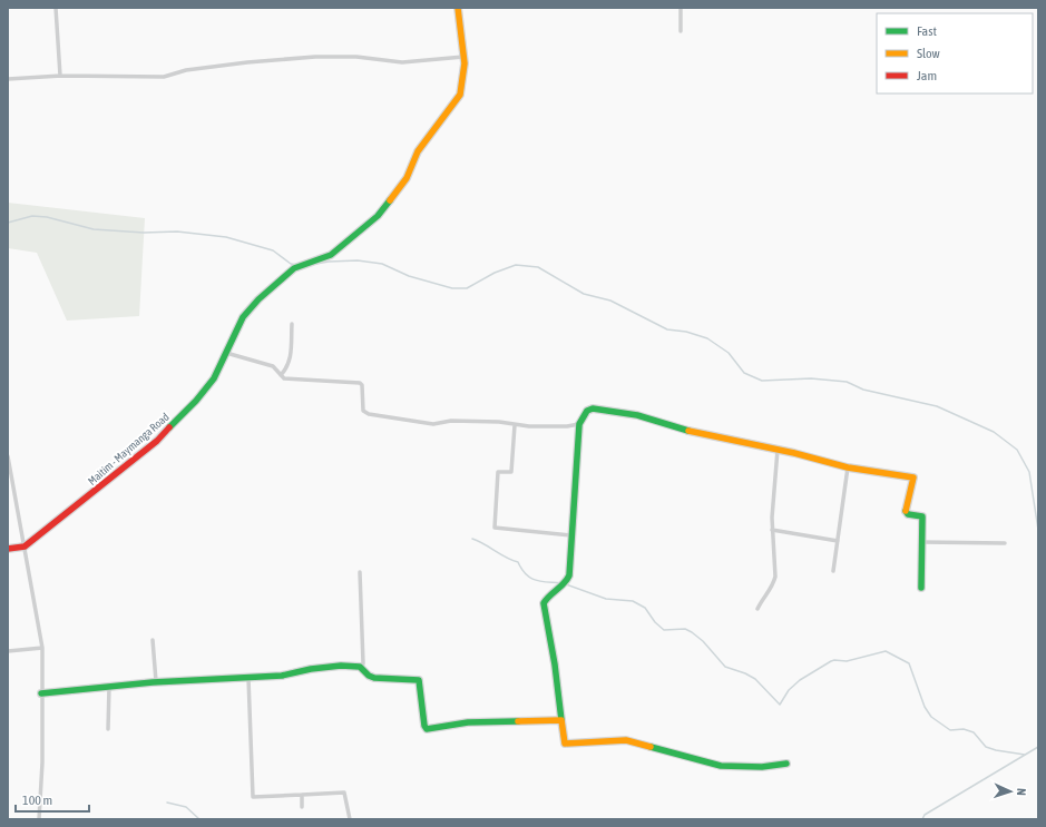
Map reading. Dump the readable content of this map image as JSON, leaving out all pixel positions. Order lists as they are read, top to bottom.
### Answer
{
  "streets": {
    "street": ["Maitim - Maymanga Road"]
  },
  "legend": ["Fast", "Slow", "Jam"],
  "scale_bar": "100 m",
  "north": "right"
}
